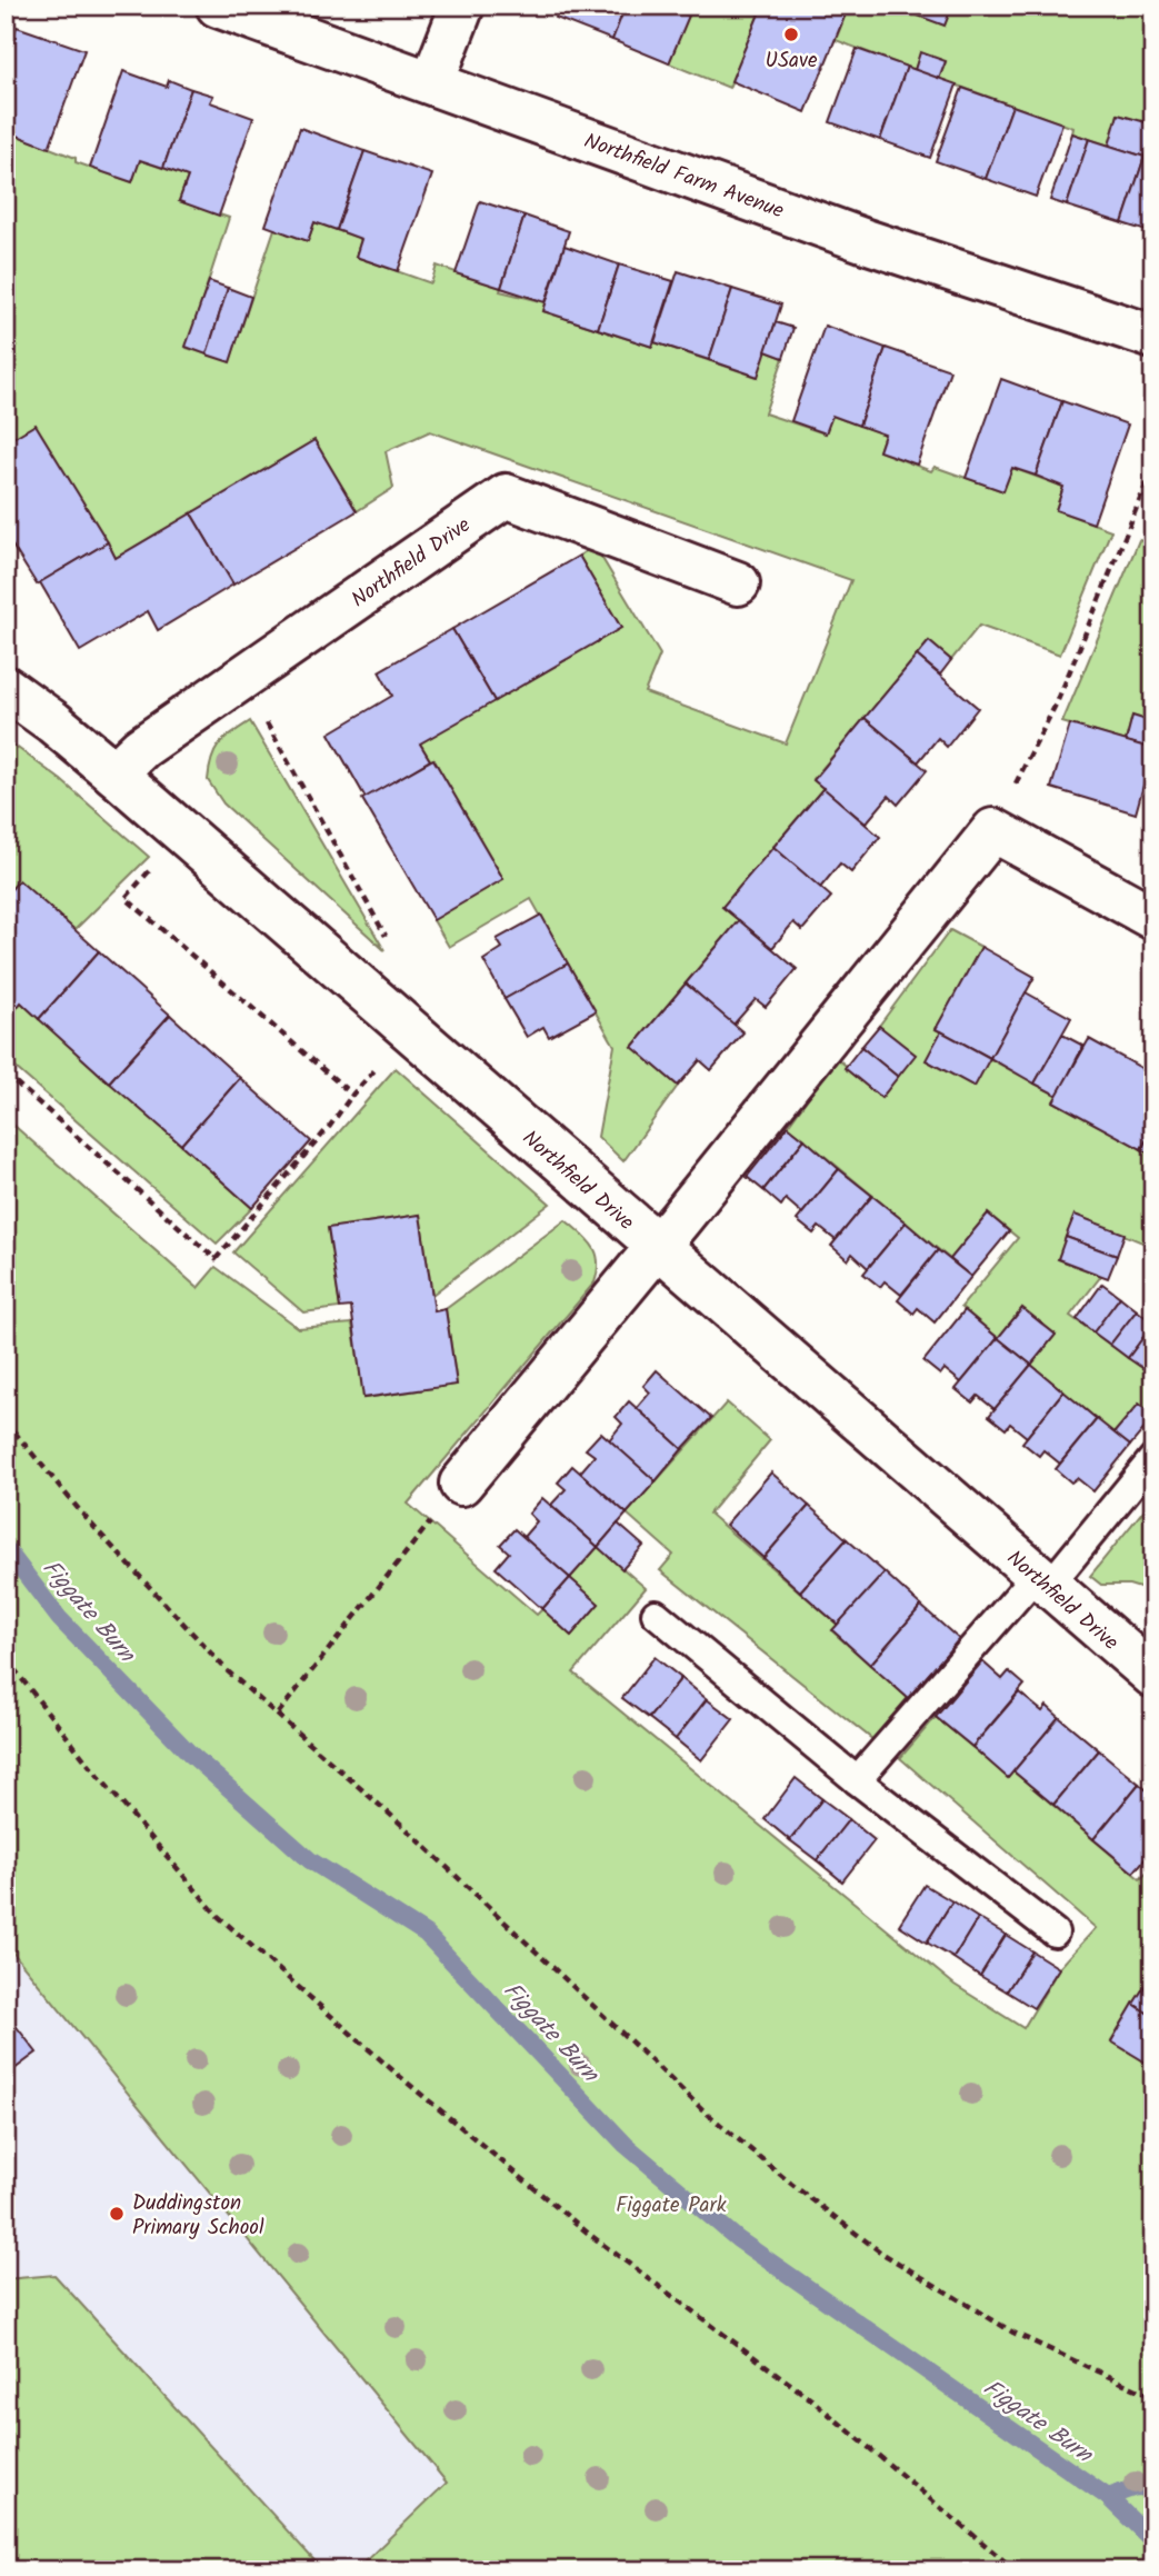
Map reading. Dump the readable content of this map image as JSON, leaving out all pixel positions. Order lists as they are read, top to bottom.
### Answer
{
  "streets": {
    "street": ["Northfield Farm Avenue", "Northfield Drive"]
  },
  "water": ["Figgate Burn"],
  "parks": ["Figgate Park"],
  "places": ["USave", "Duddingston Primary School"]
}
